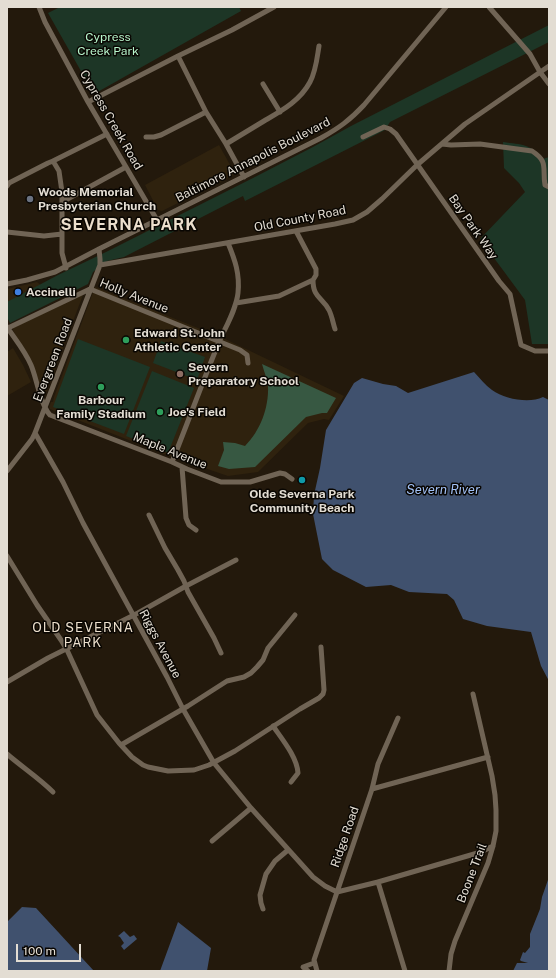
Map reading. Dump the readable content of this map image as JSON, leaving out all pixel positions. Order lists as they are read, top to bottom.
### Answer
{
  "streets": {
    "street": [
      "Cypress Creek Road",
      "Baltimore Annapolis Boulevard",
      "Old County Road",
      "Bay Park Way",
      "Holly Avenue",
      "Evergreen Road",
      "Maple Avenue",
      "Riggs Avenue",
      "Ridge Road",
      "Boone Trail"
    ]
  },
  "crossings": [
    ["Cypress Creek Road", "Baltimore Annapolis Boulevard"],
    ["Baltimore Annapolis Boulevard", "Evergreen Road"],
    ["Old County Road", "Bay Park Way"],
    ["Old County Road", "Evergreen Road"],
    ["Holly Avenue", "Evergreen Road"],
    ["Evergreen Road", "Maple Avenue"],
    ["Evergreen Road", "Riggs Avenue"],
    ["Riggs Avenue", "Ridge Road"]
  ],
  "districts": ["SEVERNA PARK", "OLD SEVERNA PARK"],
  "water": ["Severn River"],
  "parks": ["Cypress Creek Park"],
  "places": [
    "Woods Memorial Presbyterian Church",
    "Accinelli",
    "Edward St. John Athletic Center",
    "Severn Preparatory School",
    "Barbour Family Stadium",
    "Joe's Field",
    "Olde Severna Park Community Beach"
  ],
  "scale_bar": "100 m"
}
